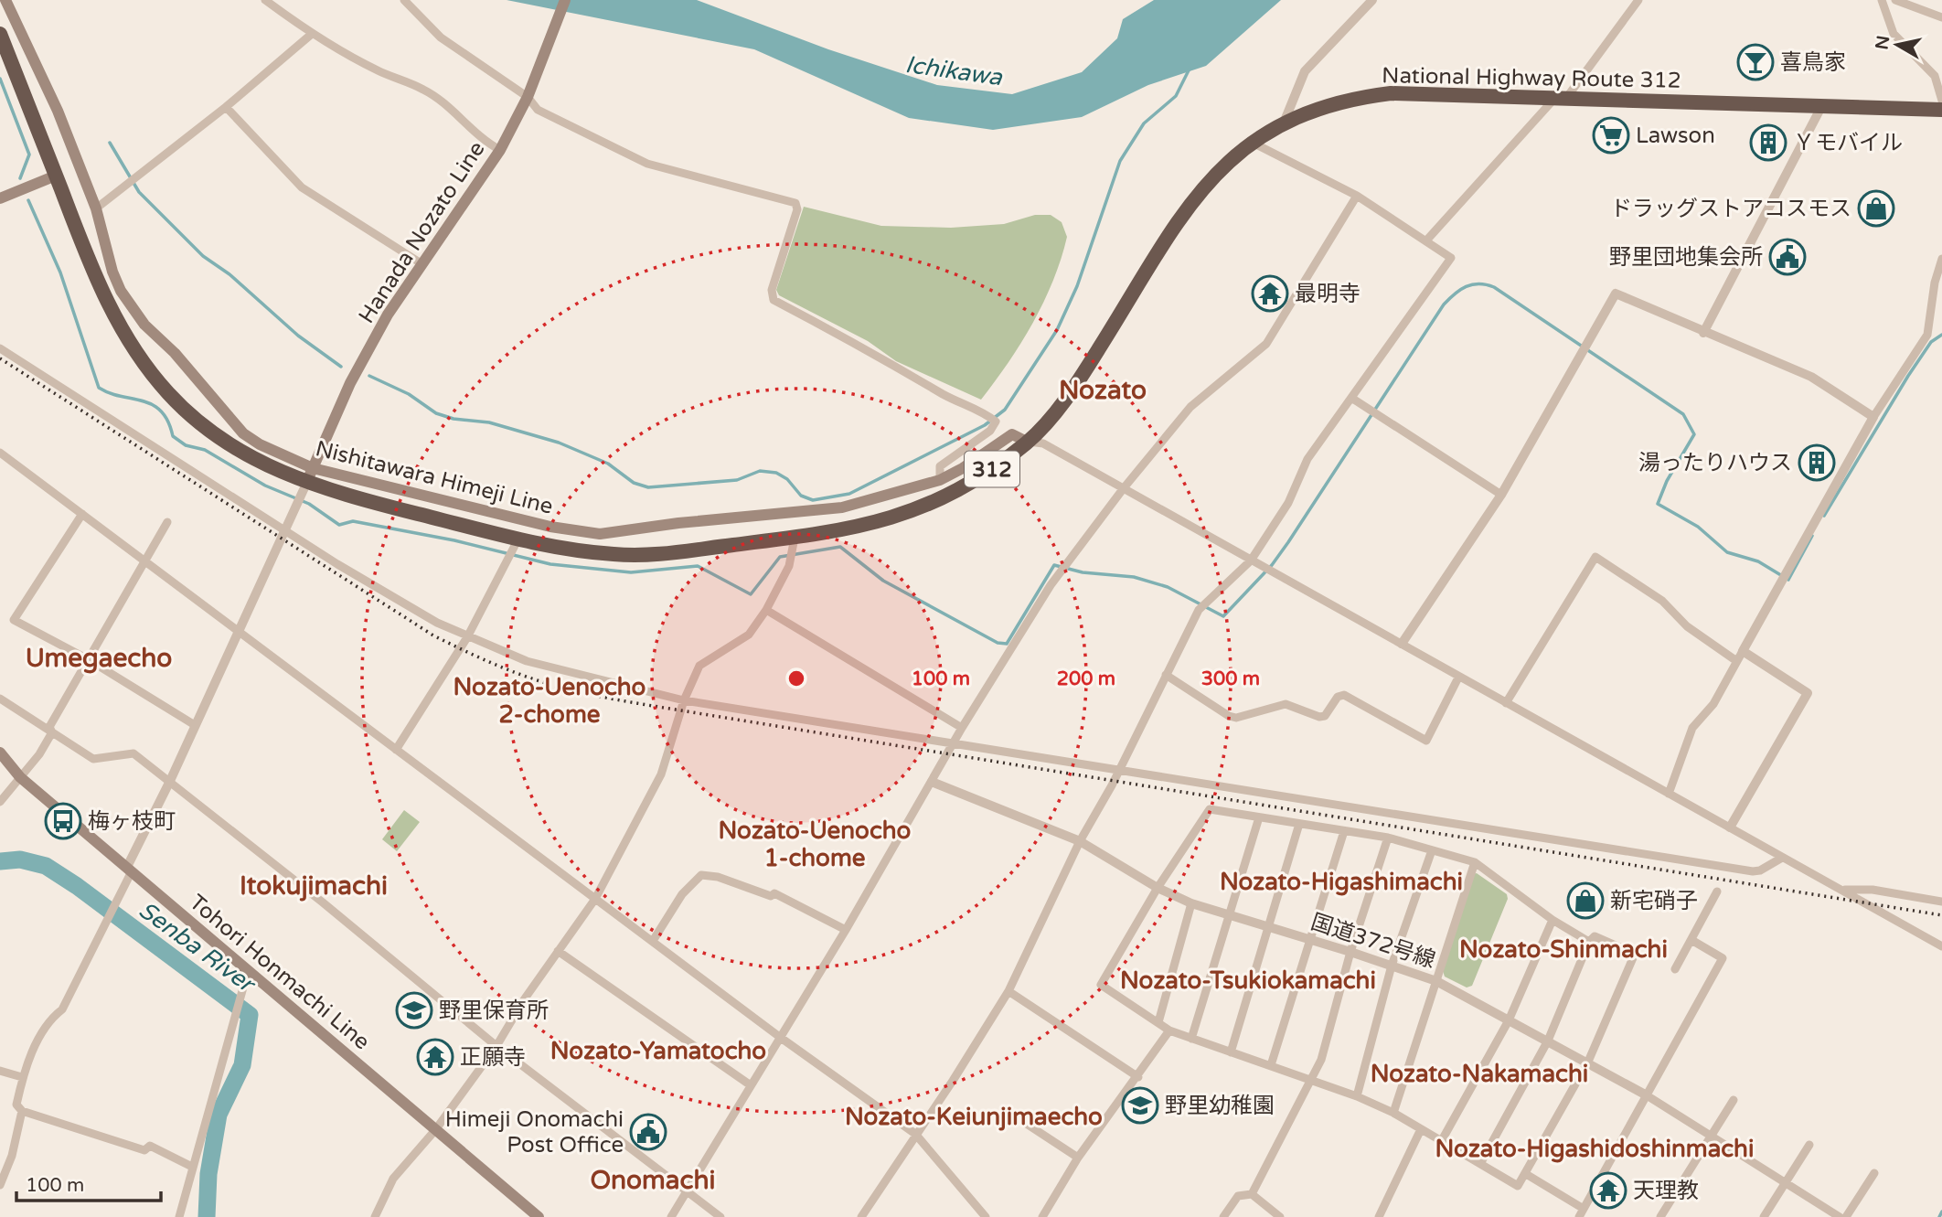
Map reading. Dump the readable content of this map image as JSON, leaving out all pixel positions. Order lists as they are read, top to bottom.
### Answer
{
  "streets": {
    "highway": ["National Highway Route 312", "312"],
    "main road": ["Hanada Nozato Line", "Nishitawara Himeji Line", "Tohori Honmachi Line"],
    "street": ["国道372号線"]
  },
  "crossings": [
    ["National Highway Route 312", "Hanada Nozato Line"],
    ["National Highway Route 312", "Nishitawara Himeji Line"],
    ["Hanada Nozato Line", "Nishitawara Himeji Line"]
  ],
  "districts": [
    "Nozato",
    "Umegaecho",
    "Nozato-Uenocho 2-chome",
    "Nozato-Uenocho 1-chome",
    "Nozato-Higashimachi",
    "Itokujimachi",
    "Nozato-Shinmachi",
    "Nozato-Tsukiokamachi",
    "Nozato-Yamatocho",
    "Nozato-Nakamachi",
    "Nozato-Keiunjimaecho",
    "Nozato-Higashidoshinmachi",
    "Onomachi"
  ],
  "water": ["Ichikawa", "Senba River"],
  "places": {
    "bar": ["喜鳥家"],
    "supermarket": ["Lawson"],
    "building": ["Ｙモバイル", "湯ったりハウス"],
    "shop": ["ドラッグストアコスモス", "新宅硝子"],
    "public building": ["野里団地集会所", "Himeji Onomachi Post Office"],
    "temple": ["最明寺", "正願寺", "天理教"],
    "bus stop": ["梅ヶ枝町"],
    "school or university": ["野里保育所", "野里幼稚園"]
  },
  "scale_bar": "100 m",
  "north": "left",
  "rings": ["100 m", "200 m", "300 m"]
}
